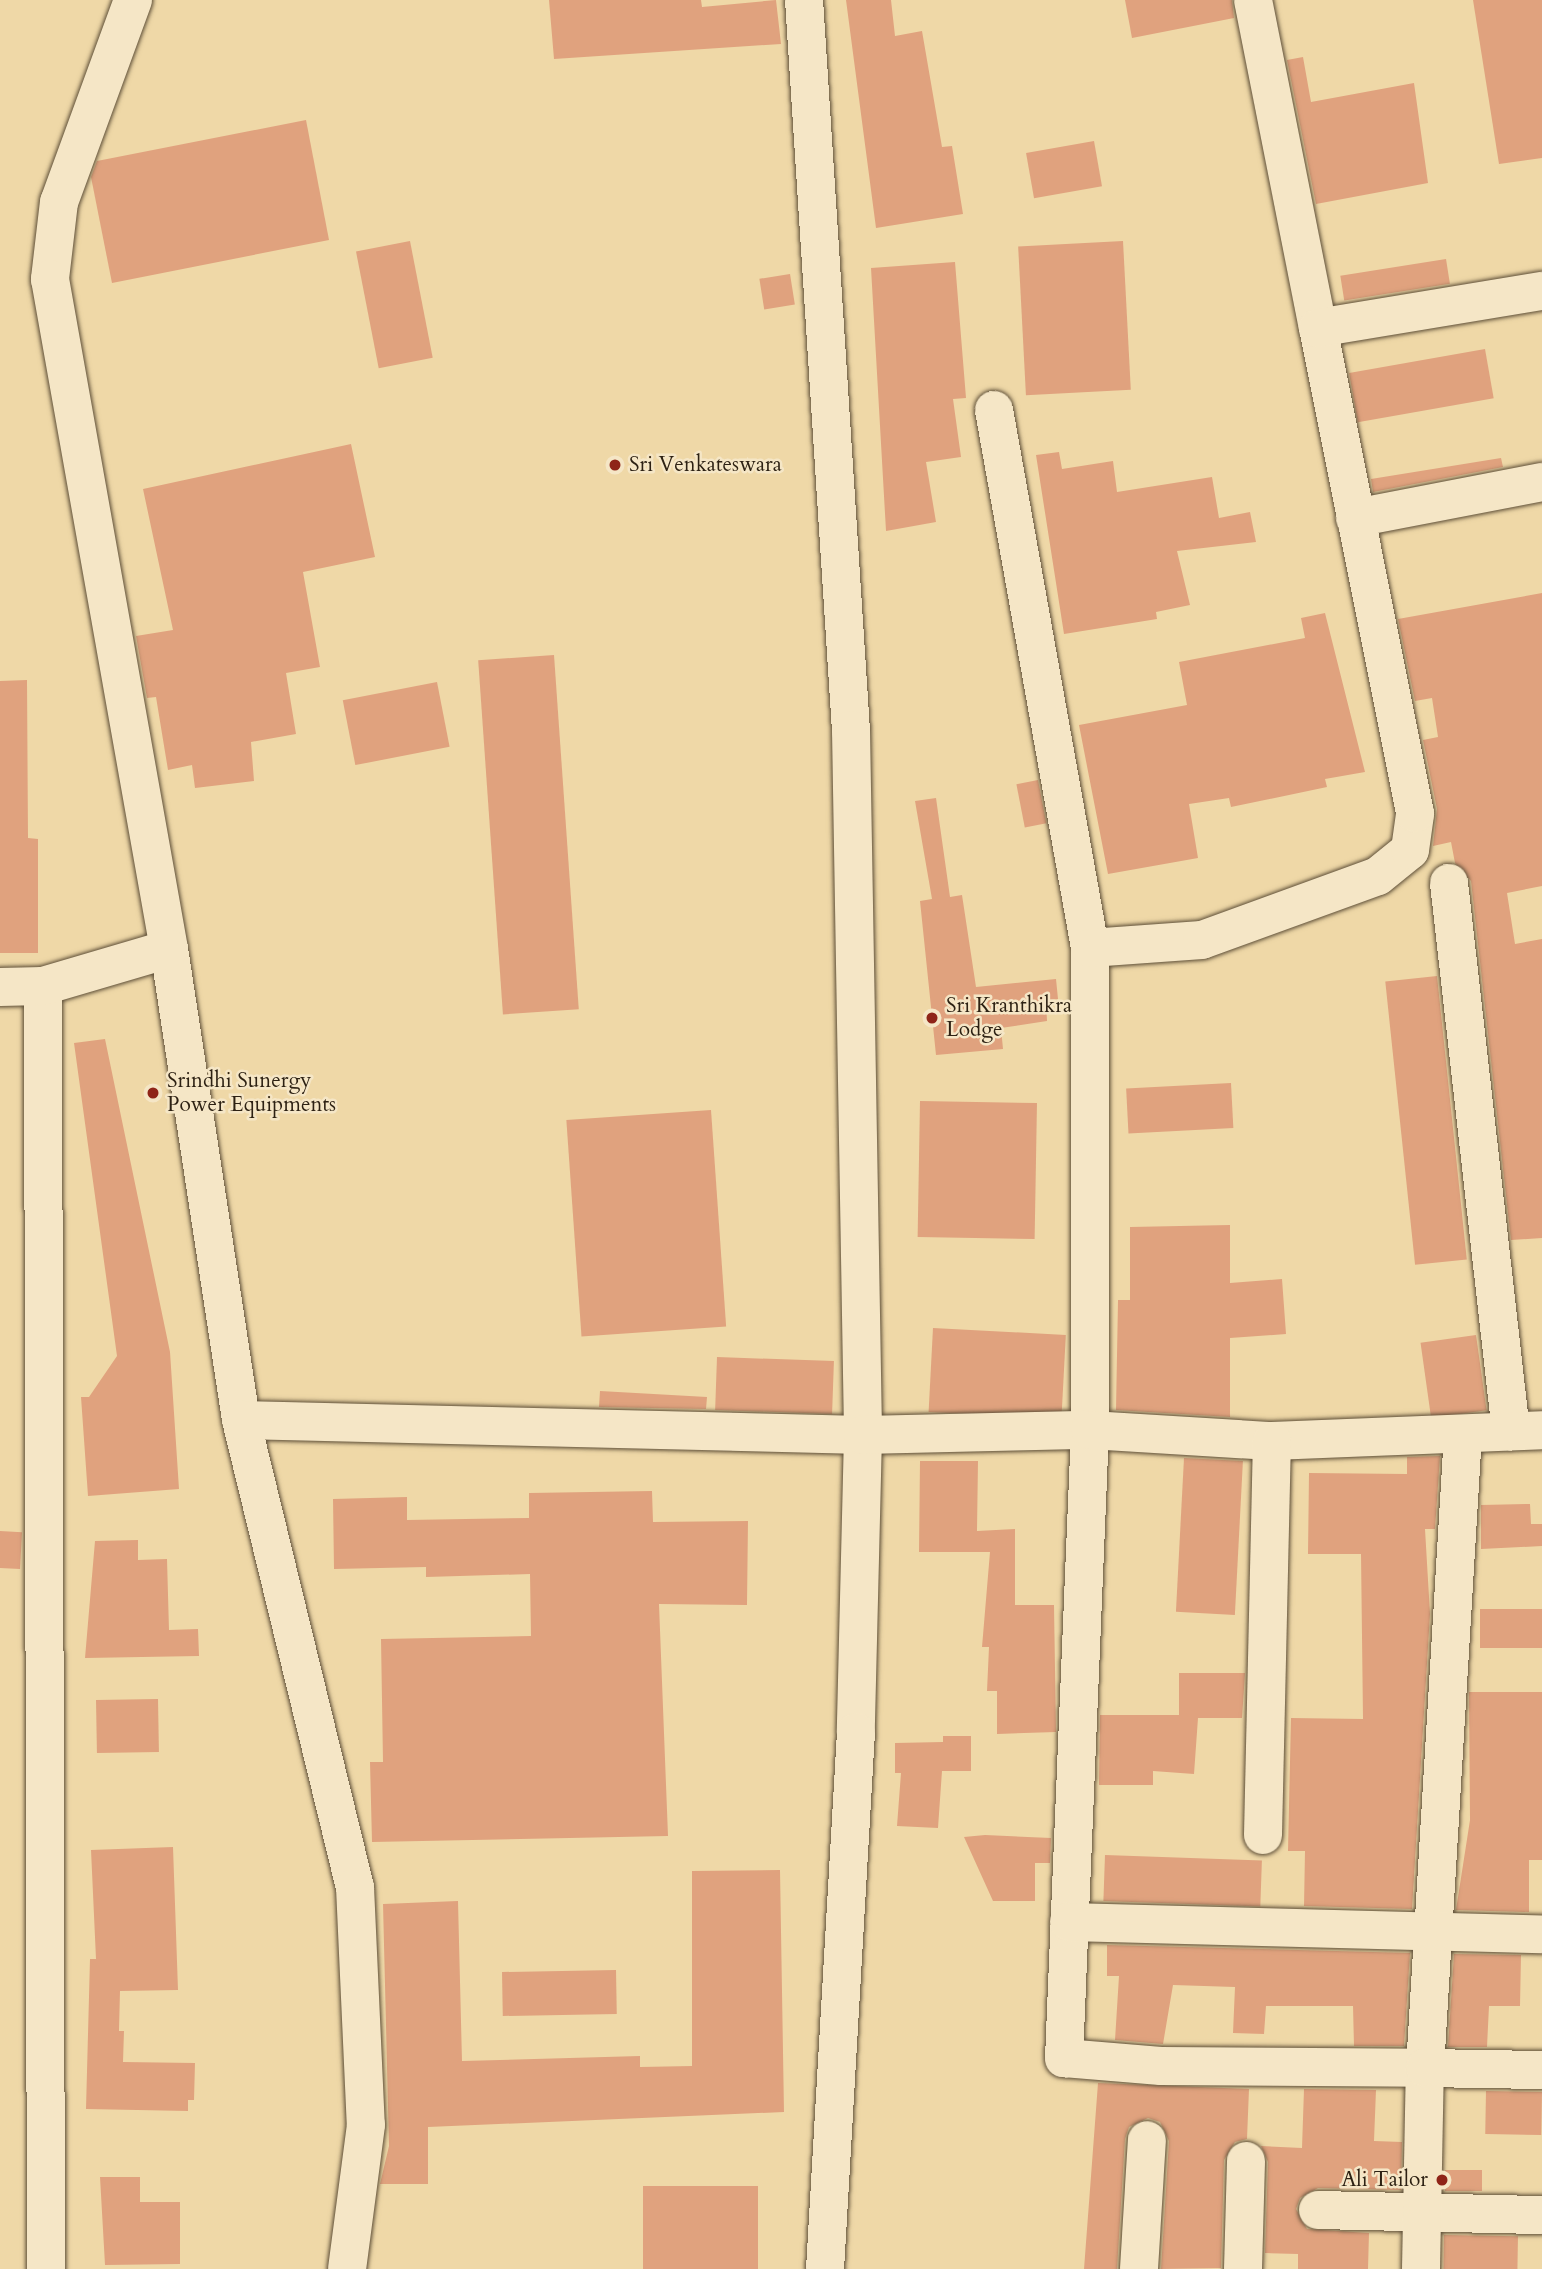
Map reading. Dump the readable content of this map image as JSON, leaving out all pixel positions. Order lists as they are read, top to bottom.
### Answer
{
  "places": [
    "Sri Venkateswara",
    "Sri Kranthikra Lodge",
    "Srindhi Sunergy Power Equipments",
    "Ali Tailor"
  ]
}
